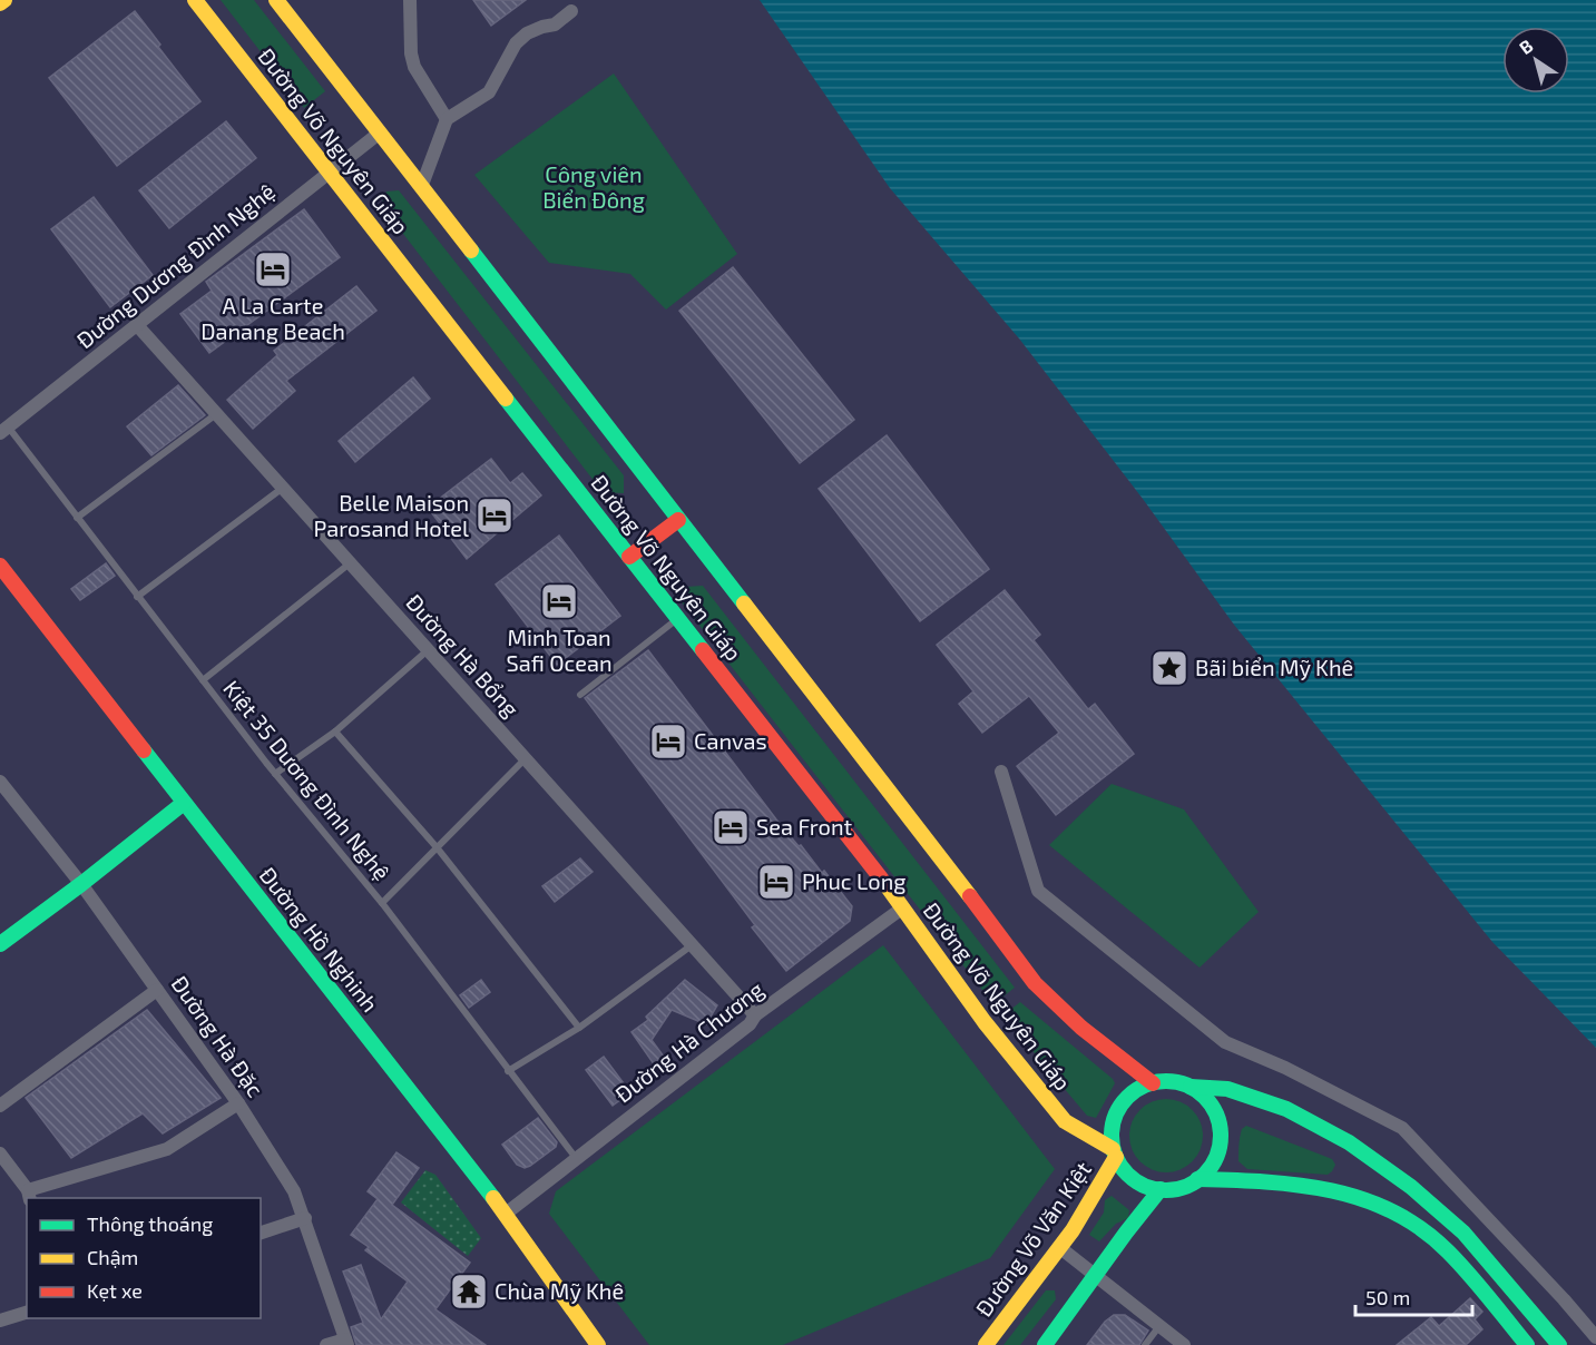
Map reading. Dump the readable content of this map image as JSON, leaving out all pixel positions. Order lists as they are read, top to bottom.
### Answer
{
  "streets": {
    "main road": ["Đường Võ Nguyên Giáp", "Đường Hồ Nghinh", "Đường Võ Văn Kiệt"],
    "street": [
      "Đường Dương Đình Nghệ",
      "Đường Hà Bổng",
      "Đường Hà Đặc",
      "Đường Hà Chương"
    ],
    "lane": ["Kiệt 35 Dương Đình Nghệ"]
  },
  "crossings": [
    ["Đường Võ Nguyên Giáp", "Đường Dương Đình Nghệ"],
    ["Đường Võ Nguyên Giáp", "Đường Hà Chương"],
    ["Đường Võ Nguyên Giáp", "Đường Võ Văn Kiệt"],
    ["Đường Dương Đình Nghệ", "Đường Hà Bổng"],
    ["Đường Dương Đình Nghệ", "Kiệt 35 Dương Đình Nghệ"],
    ["Đường Hà Bổng", "Đường Hà Chương"],
    ["Kiệt 35 Dương Đình Nghệ", "Đường Hà Chương"],
    ["Đường Hồ Nghinh", "Đường Hà Chương"]
  ],
  "parks": ["Công viên Biển Đông"],
  "places": {
    "hotel": [
      "A La Carte Danang Beach",
      "Belle Maison Parosand Hotel",
      "Minh Toan Safi Ocean",
      "Canvas",
      "Sea Front",
      "Phuc Long"
    ],
    "place": ["Bãi biển Mỹ Khê"],
    "temple": ["Chùa Mỹ Khê"]
  },
  "legend": ["Thông thoáng", "Chậm", "Kẹt xe"],
  "scale_bar": "50 m",
  "north": "top left"
}
